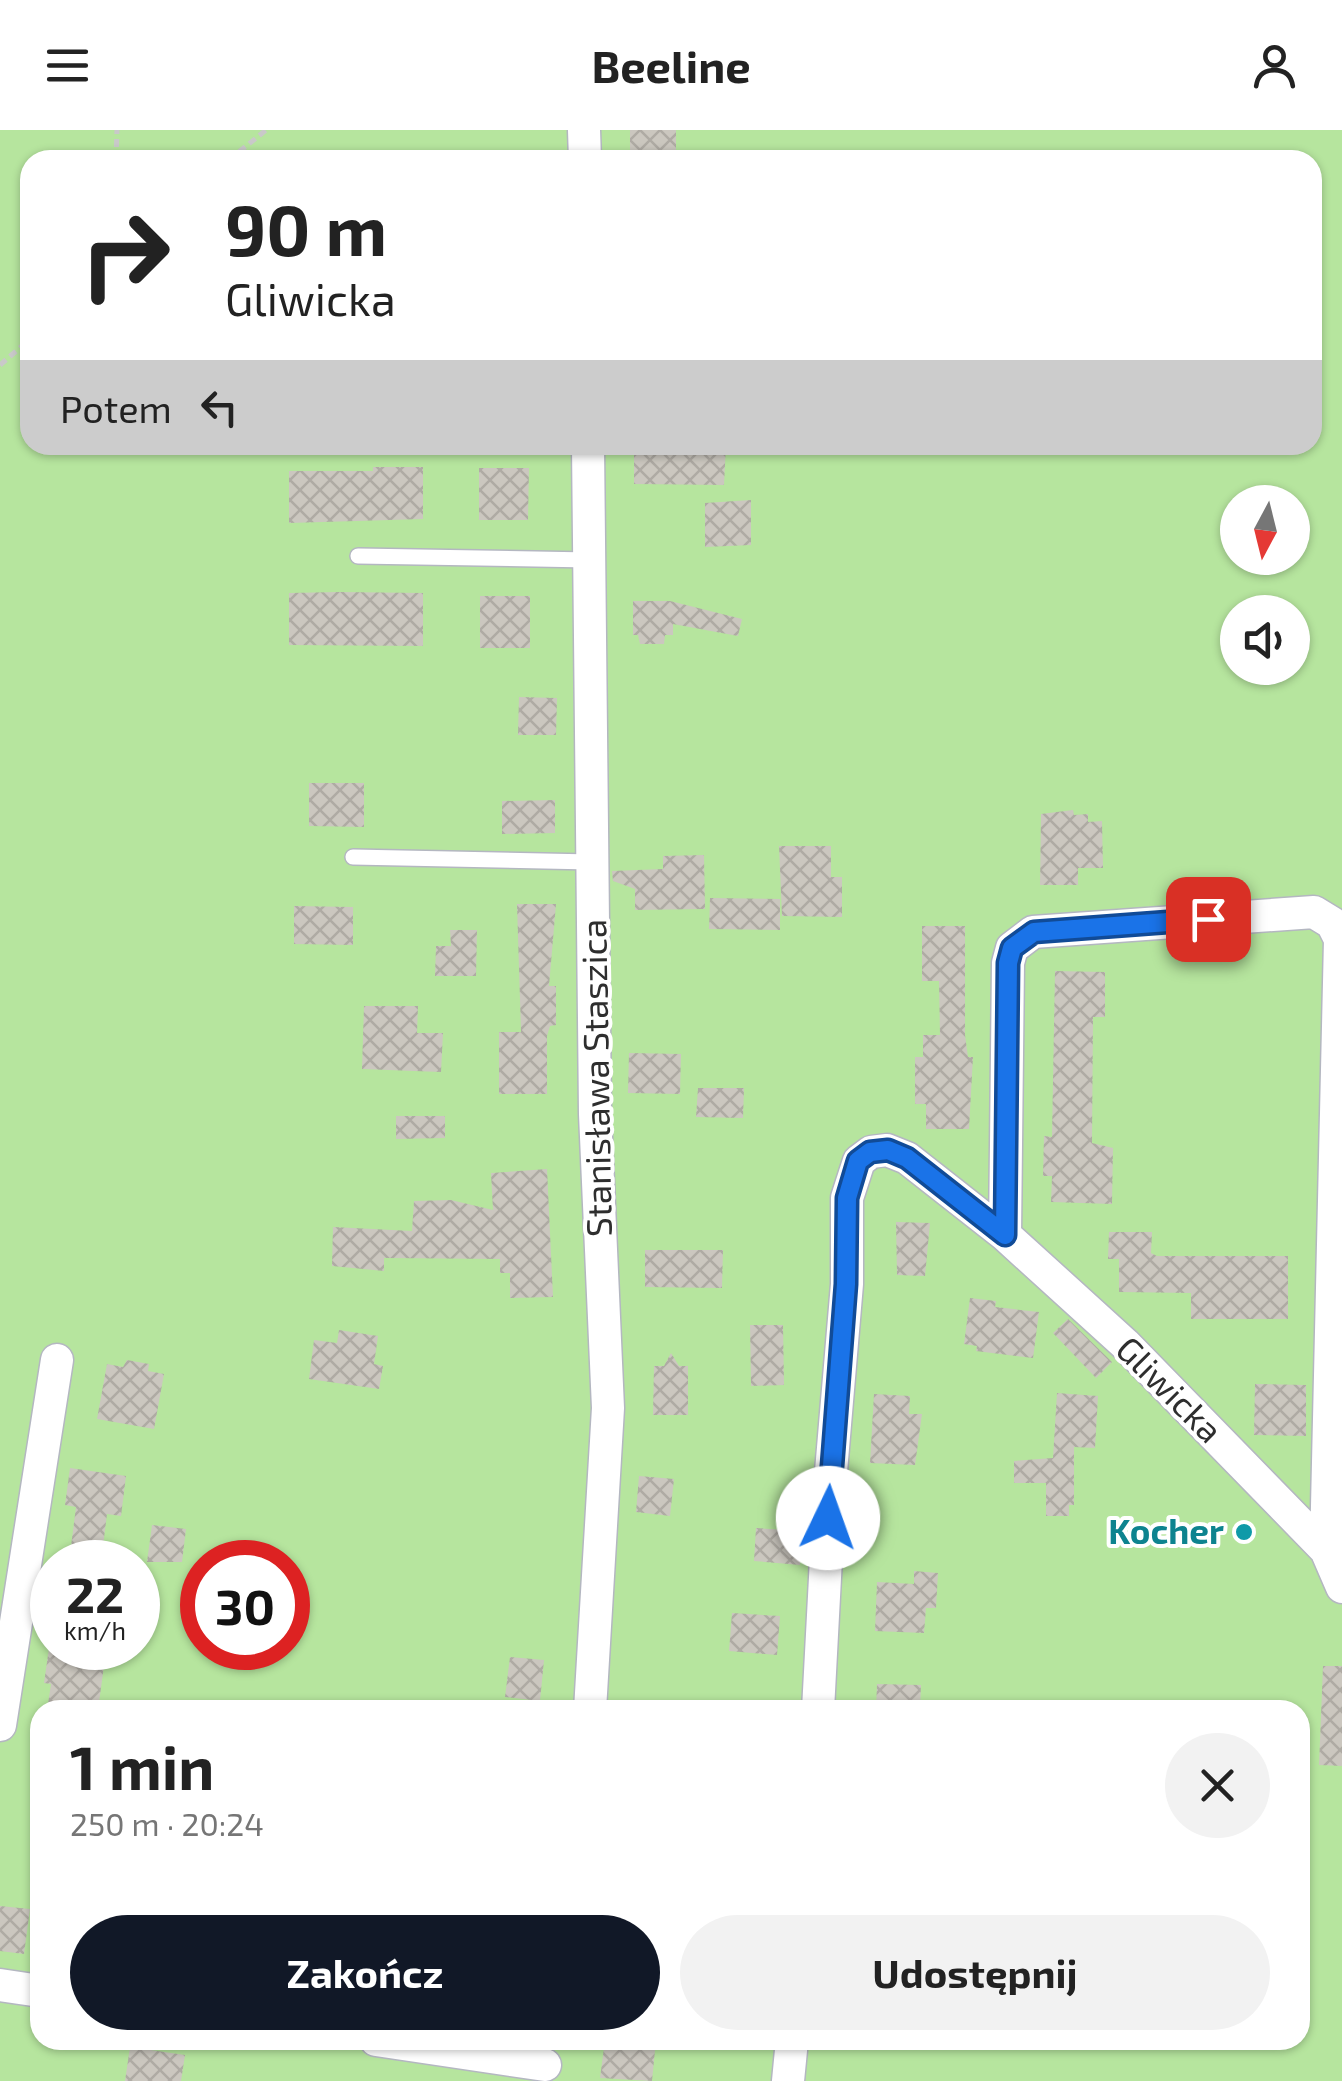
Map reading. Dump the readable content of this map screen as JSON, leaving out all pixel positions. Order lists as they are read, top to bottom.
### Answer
{
  "streets": {
    "street": ["Stanisława Staszica", "Gliwicka"]
  },
  "places": ["Kocher"],
  "north": "bottom",
  "page": {
    "header": "Beeline",
    "turn": ["90 m", "Gliwicka"],
    "then": "Potem",
    "speed": "22 km/h",
    "limit": "30",
    "heading": ["1 min", "250 m · 20:24"],
    "buttons": ["Zakończ", "Udostępnij"]
  }
}
